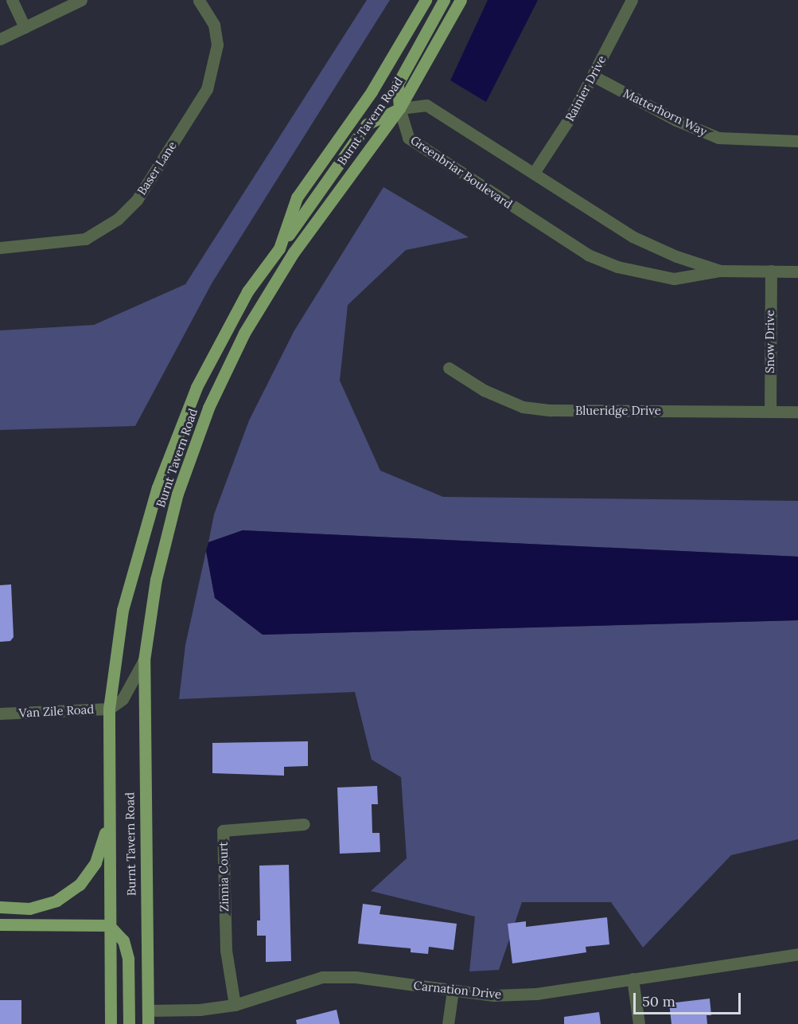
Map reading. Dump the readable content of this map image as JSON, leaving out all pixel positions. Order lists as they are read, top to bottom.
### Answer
{
  "streets": {
    "main road": ["Burnt Tavern Road"],
    "street": [
      "Rainier Drive",
      "Matterhorn Way",
      "Baser Lane",
      "Greenbriar Boulevard",
      "Snow Drive",
      "Blueridge Drive",
      "Van Zile Road",
      "Zinnia Court",
      "Carnation Drive"
    ]
  },
  "crossings": [
    ["Rainier Drive", "Matterhorn Way"],
    ["Rainier Drive", "Greenbriar Boulevard"],
    ["Burnt Tavern Road", "Greenbriar Boulevard"],
    ["Burnt Tavern Road", "Van Zile Road"],
    ["Burnt Tavern Road", "Carnation Drive"],
    ["Greenbriar Boulevard", "Snow Drive"],
    ["Snow Drive", "Blueridge Drive"],
    ["Zinnia Court", "Carnation Drive"]
  ],
  "scale_bar": "50 m"
}
